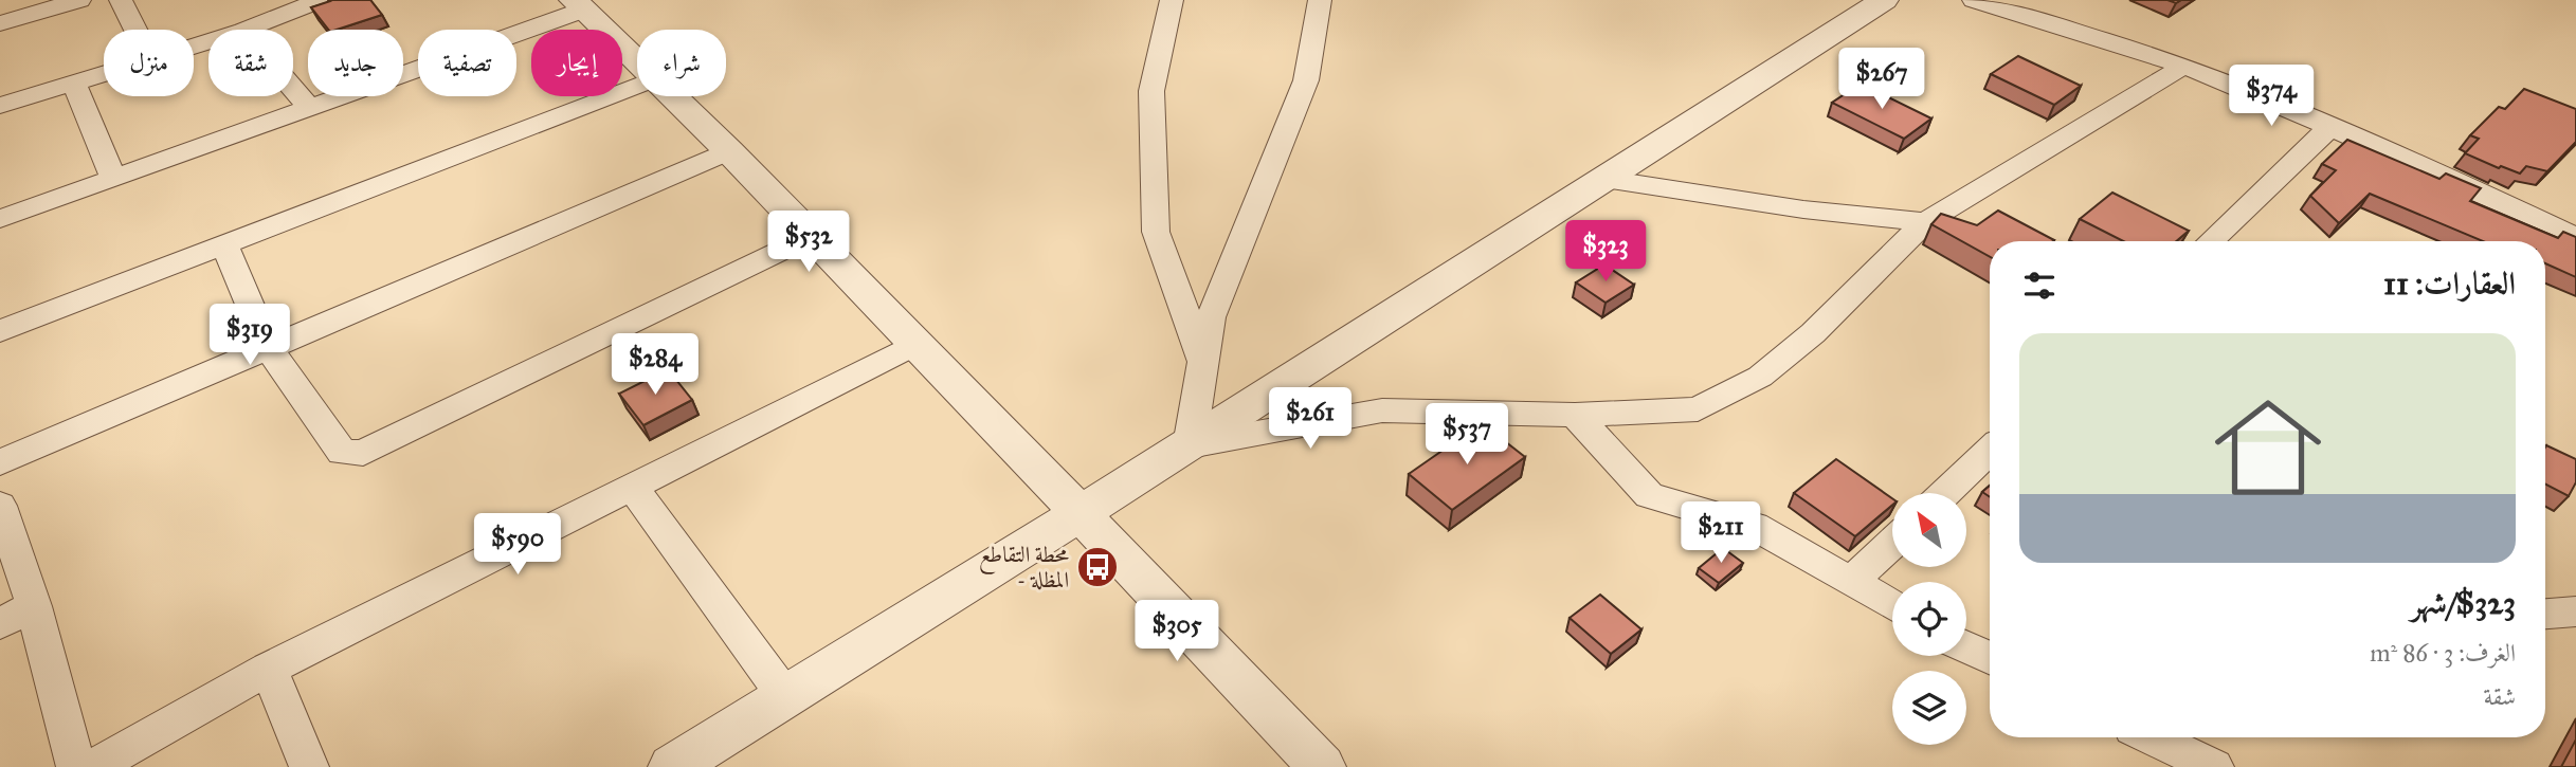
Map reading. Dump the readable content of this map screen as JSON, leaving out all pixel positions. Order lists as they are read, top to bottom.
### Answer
{
  "places": {
    "bus stop": ["محطة التقاطع - المظلة"]
  },
  "north": "top left",
  "page": {
    "chip": [
      "شراء",
      "إيجار",
      "تصفية",
      "جديد",
      "شقة",
      "منزل"
    ],
    "price": [
      "$267",
      "$374",
      "$532",
      "$323",
      "$319",
      "$284",
      "$261",
      "$537",
      "$211",
      "$590",
      "$305"
    ],
    "heading": "العقارات: 11",
    "list": [
      {
        "name": "$323/شهر",
        "note": "الغرف: 3 · 86 m² · شقة"
      }
    ]
  }
}
